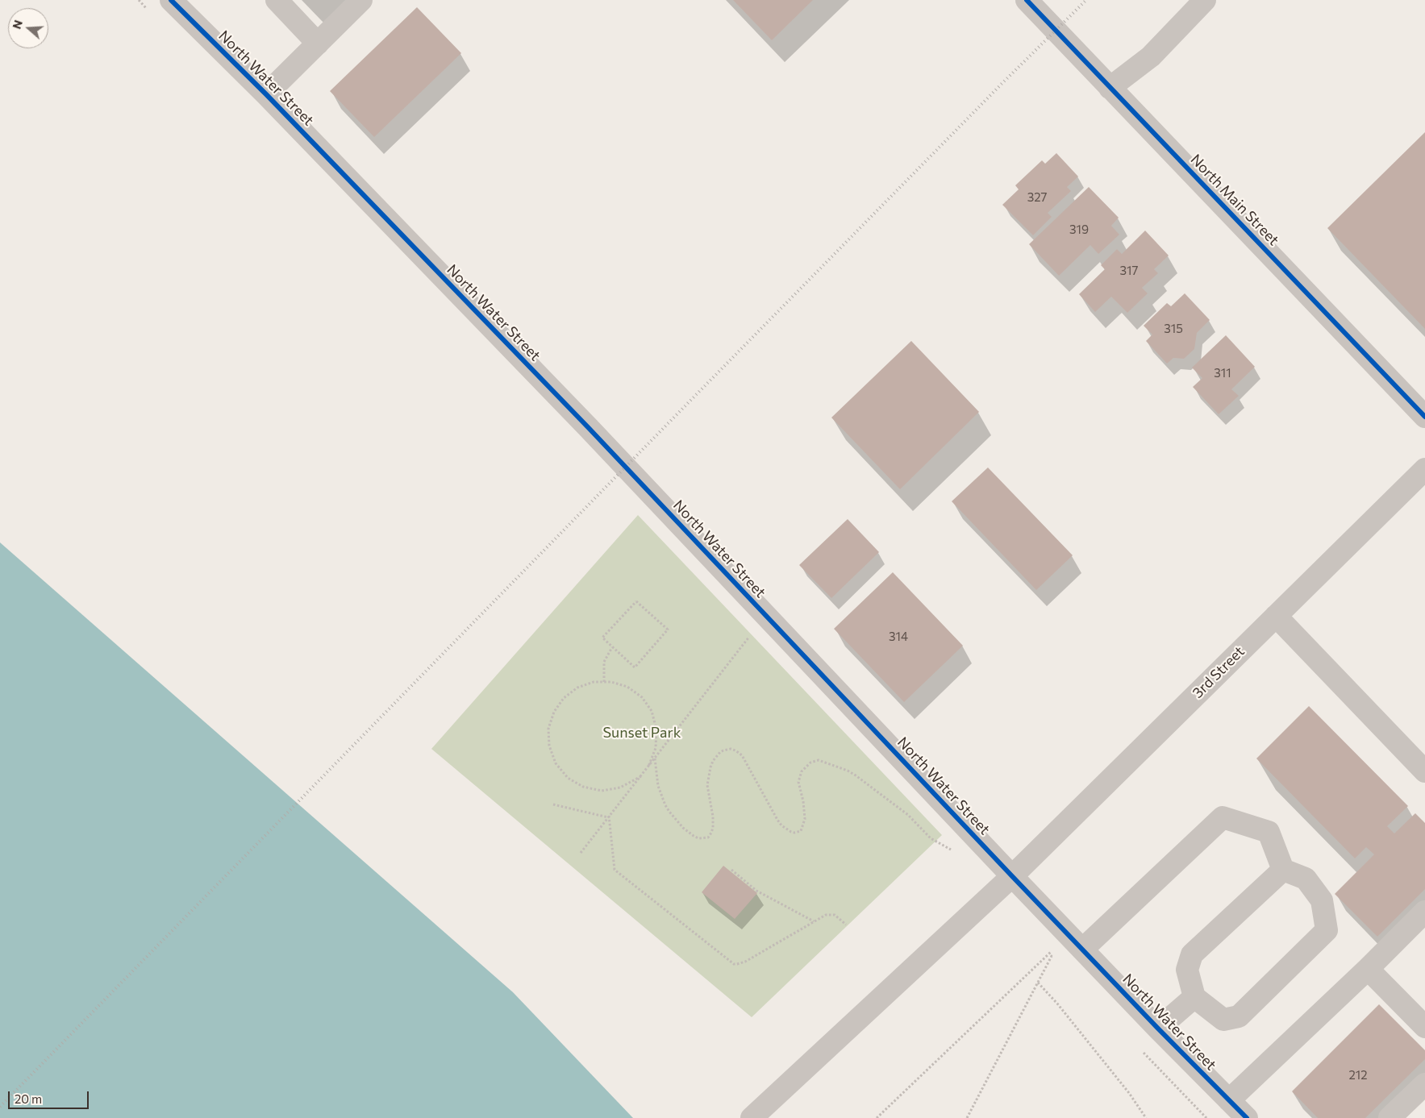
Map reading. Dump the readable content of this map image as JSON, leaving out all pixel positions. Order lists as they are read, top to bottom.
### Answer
{
  "streets": {
    "street": ["North Water Street", "North Main Street", "3rd Street"]
  },
  "crossings": [
    ["North Water Street", "3rd Street"]
  ],
  "parks": ["Sunset Park"],
  "house_numbers": [
    "327",
    "319",
    "317",
    "315",
    "311",
    "314",
    "212"
  ],
  "scale_bar": "20 m",
  "north": "left"
}
